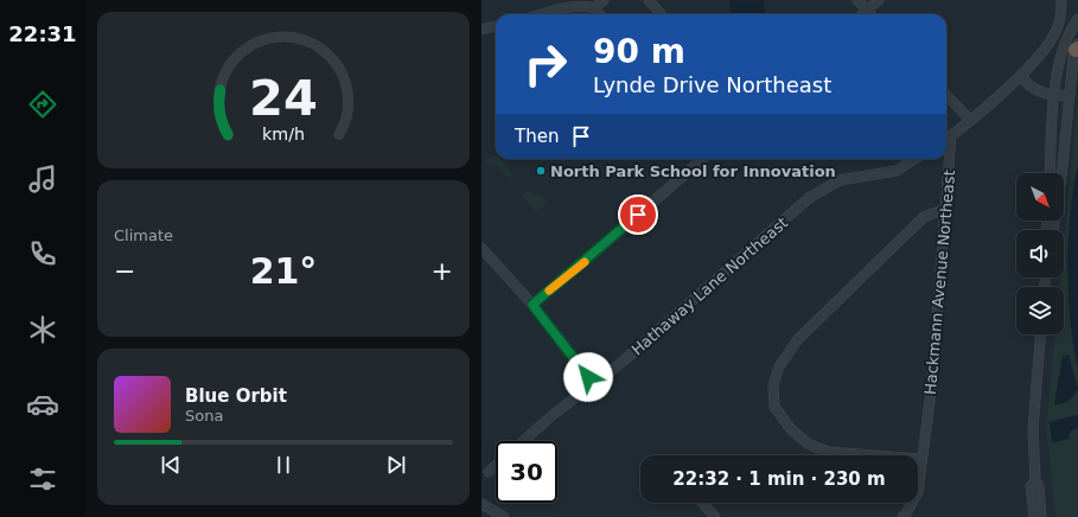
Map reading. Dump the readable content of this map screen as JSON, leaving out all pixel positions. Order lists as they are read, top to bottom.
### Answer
{
  "streets": {
    "street": ["Hackmann Avenue Northeast", "Hathaway Lane Northeast"]
  },
  "places": ["North Park School for Innovation"],
  "north": "bottom right",
  "page": {
    "tabs": "22:31",
    "turn": ["90 m", "Lynde Drive Northeast"],
    "then": "Then",
    "tile": "Climate",
    "heat": ["−", "21°", "+"],
    "song": ["Blue Orbit", "Sona"],
    "limit": "30",
    "trip": "22:32 · 1 min · 230 m",
    "gauge": ["24", "km/h"]
  }
}
